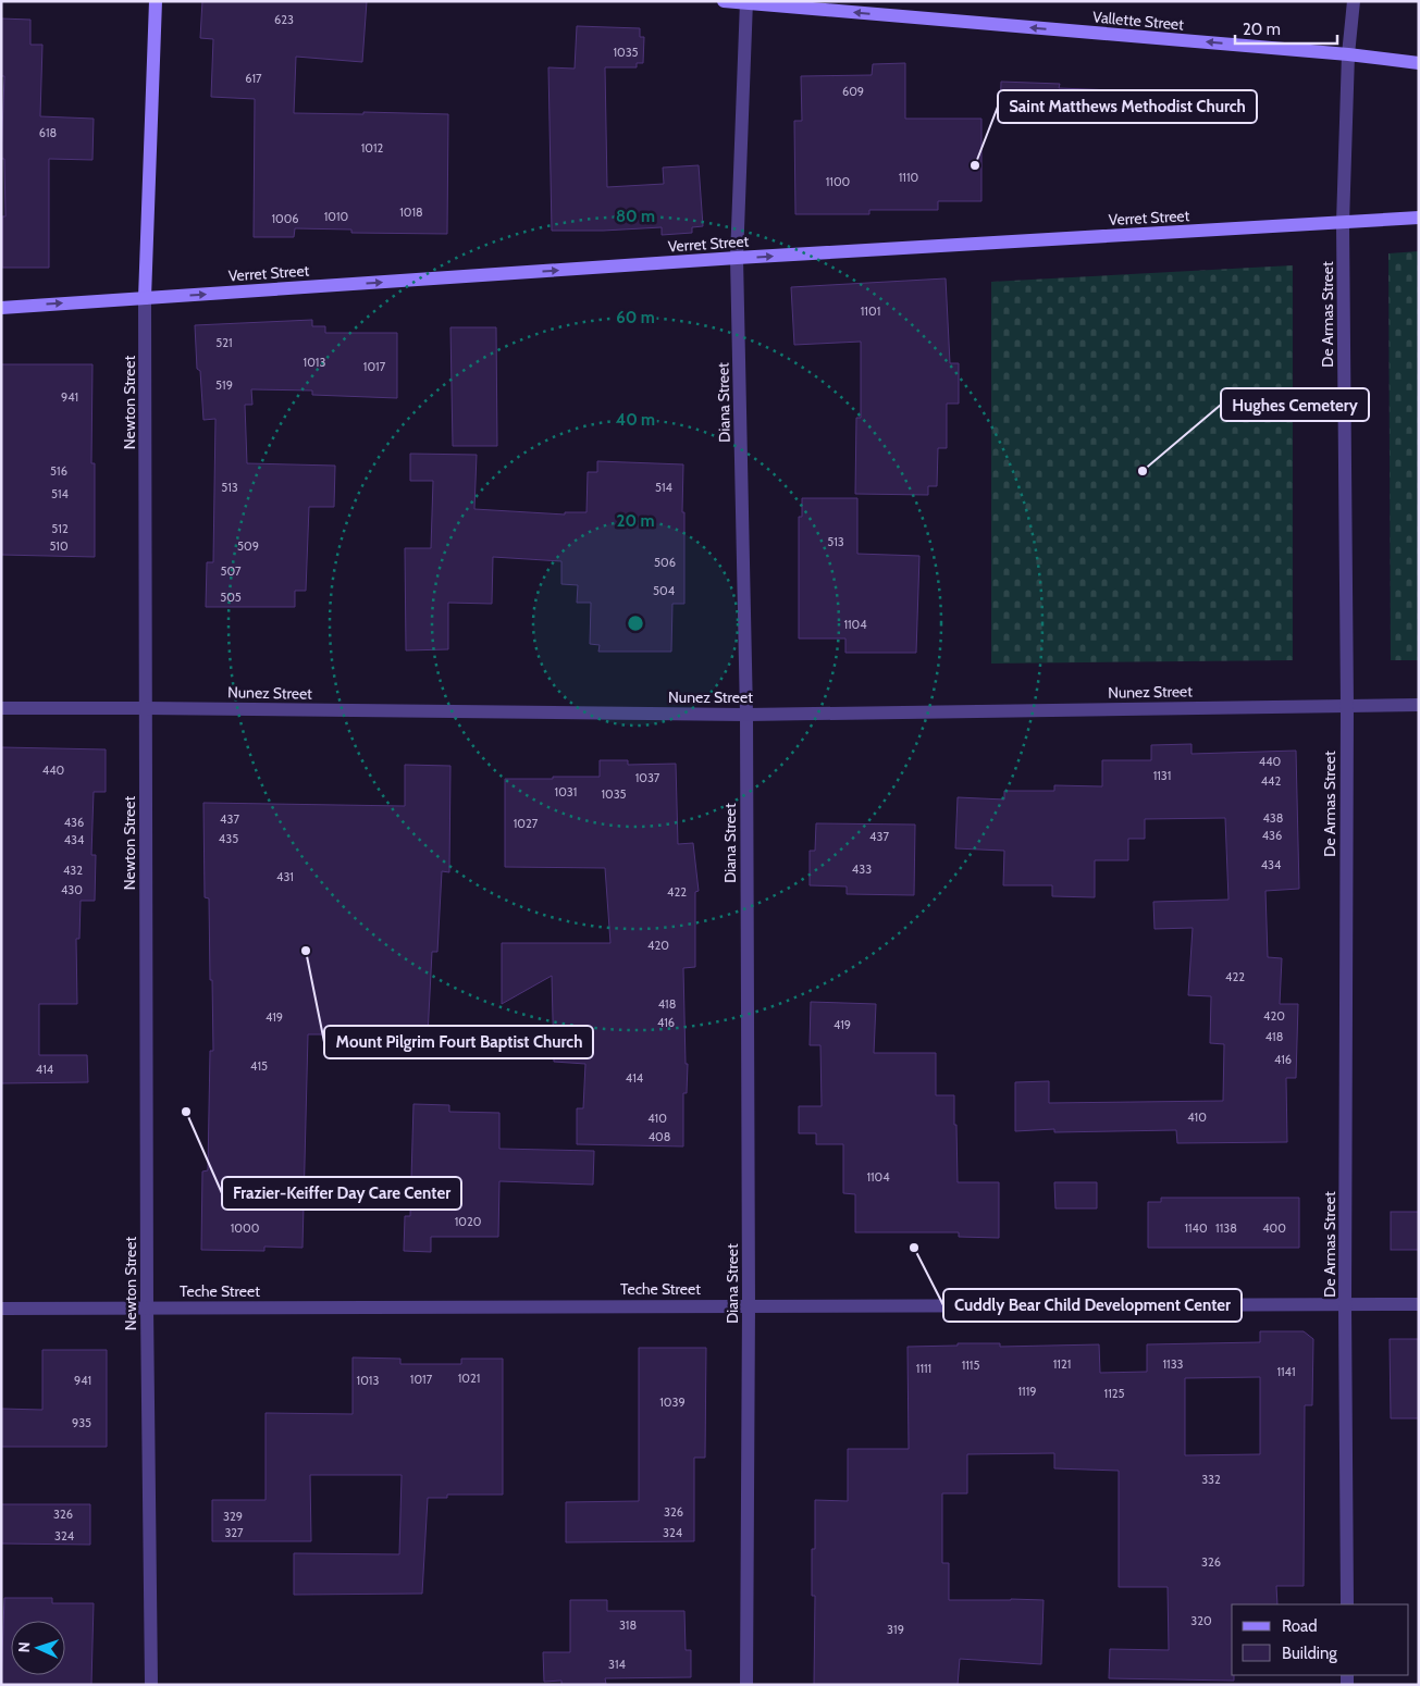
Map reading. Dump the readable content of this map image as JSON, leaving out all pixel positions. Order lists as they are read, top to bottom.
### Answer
{
  "streets": {
    "main road": ["Vallette Street", "Verret Street", "Newton Street"],
    "street": [
      "De Armas Street",
      "Diana Street",
      "Nunez Street",
      "Teche Street"
    ]
  },
  "crossings": [
    ["Vallette Street", "De Armas Street"],
    ["Vallette Street", "Diana Street"],
    ["Verret Street", "De Armas Street"],
    ["Verret Street", "Newton Street"],
    ["Verret Street", "Diana Street"],
    ["De Armas Street", "Nunez Street"],
    ["De Armas Street", "Teche Street"],
    ["Newton Street", "Nunez Street"],
    ["Newton Street", "Teche Street"],
    ["Diana Street", "Nunez Street"],
    ["Diana Street", "Teche Street"]
  ],
  "one_way": ["Vallette Street", "Verret Street"],
  "places": [
    "Saint Matthews Methodist Church",
    "Hughes Cemetery",
    "Mount Pilgrim Fourt Baptist Church",
    "Frazier-Keiffer Day Care Center",
    "Cuddly Bear Child Development Center"
  ],
  "house_numbers": [
    "623",
    "1035",
    "617",
    "609",
    "618",
    "1012",
    "1110",
    "1100",
    "1018",
    "1010",
    "1006",
    "1101",
    "521",
    "1013",
    "1017",
    "519",
    "941",
    "516",
    "513",
    "514",
    "514",
    "512",
    "513",
    "510",
    "509",
    "506",
    "507",
    "504",
    "505",
    "1104",
    "440",
    "440",
    "1131",
    "1037",
    "442",
    "1031",
    "1035",
    "438",
    "437",
    "436",
    "1027",
    "436",
    "437",
    "435",
    "434",
    "434",
    "433",
    "432",
    "431",
    "430",
    "422",
    "420",
    "422",
    "418",
    "420",
    "419",
    "416",
    "419",
    "418",
    "416",
    "415",
    "414",
    "414",
    "410",
    "410",
    "408",
    "1104",
    "1020",
    "1000",
    "1140",
    "1138",
    "400",
    "1121",
    "1133",
    "1115",
    "1111",
    "1141",
    "1021",
    "1017",
    "941",
    "1013",
    "1119",
    "1125",
    "1039",
    "935",
    "332",
    "326",
    "326",
    "329",
    "327",
    "324",
    "324",
    "326",
    "320",
    "318",
    "319",
    "314"
  ],
  "legend": ["Road", "Building"],
  "scale_bar": "20 m",
  "north": "left",
  "rings": [
    "80 m",
    "60 m",
    "40 m",
    "20 m"
  ]
}
